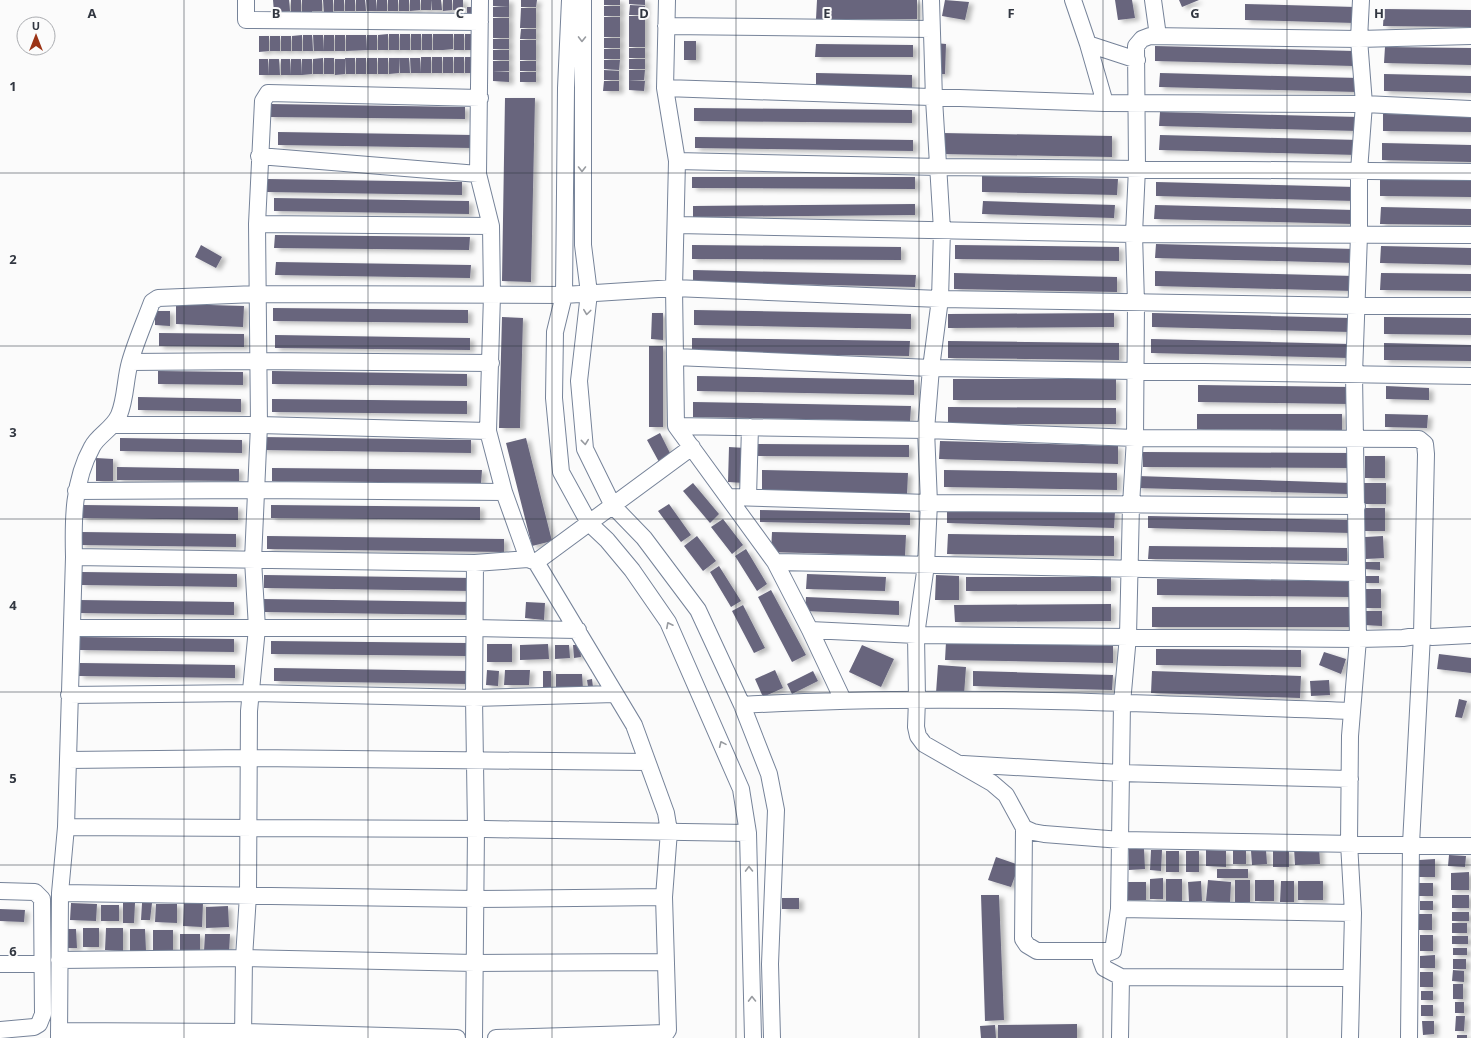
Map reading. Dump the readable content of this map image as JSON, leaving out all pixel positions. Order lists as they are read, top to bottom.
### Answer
{
  "north": "top",
  "grid": {
    "columns": [
      "A",
      "B",
      "C",
      "D",
      "E",
      "F",
      "G",
      "H"
    ],
    "rows": [
      "1",
      "2",
      "3",
      "4",
      "5",
      "6"
    ]
  }
}
